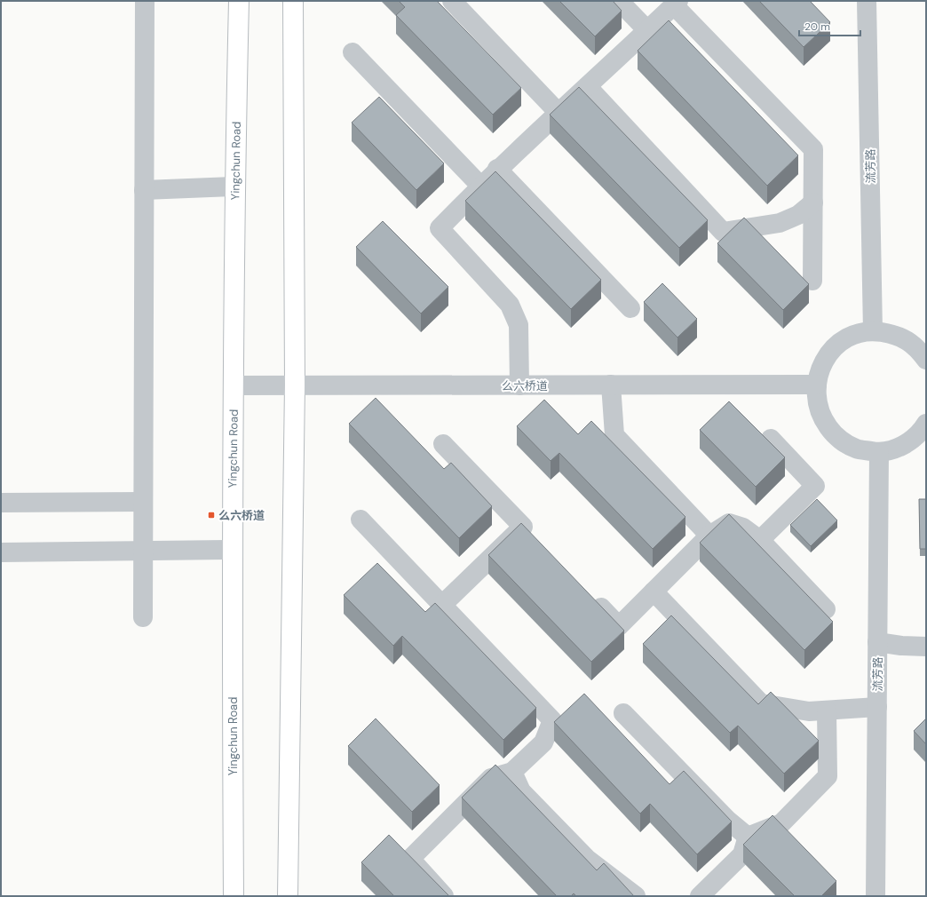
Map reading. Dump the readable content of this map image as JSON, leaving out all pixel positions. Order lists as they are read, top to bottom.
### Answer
{
  "streets": {
    "main road": ["Yingchun Road"],
    "street": ["流芳路", "么六桥道"]
  },
  "crossings": [
    ["Yingchun Road", "么六桥道"]
  ],
  "places": {
    "transit": ["么六桥道"]
  },
  "scale_bar": "20 m"
}
